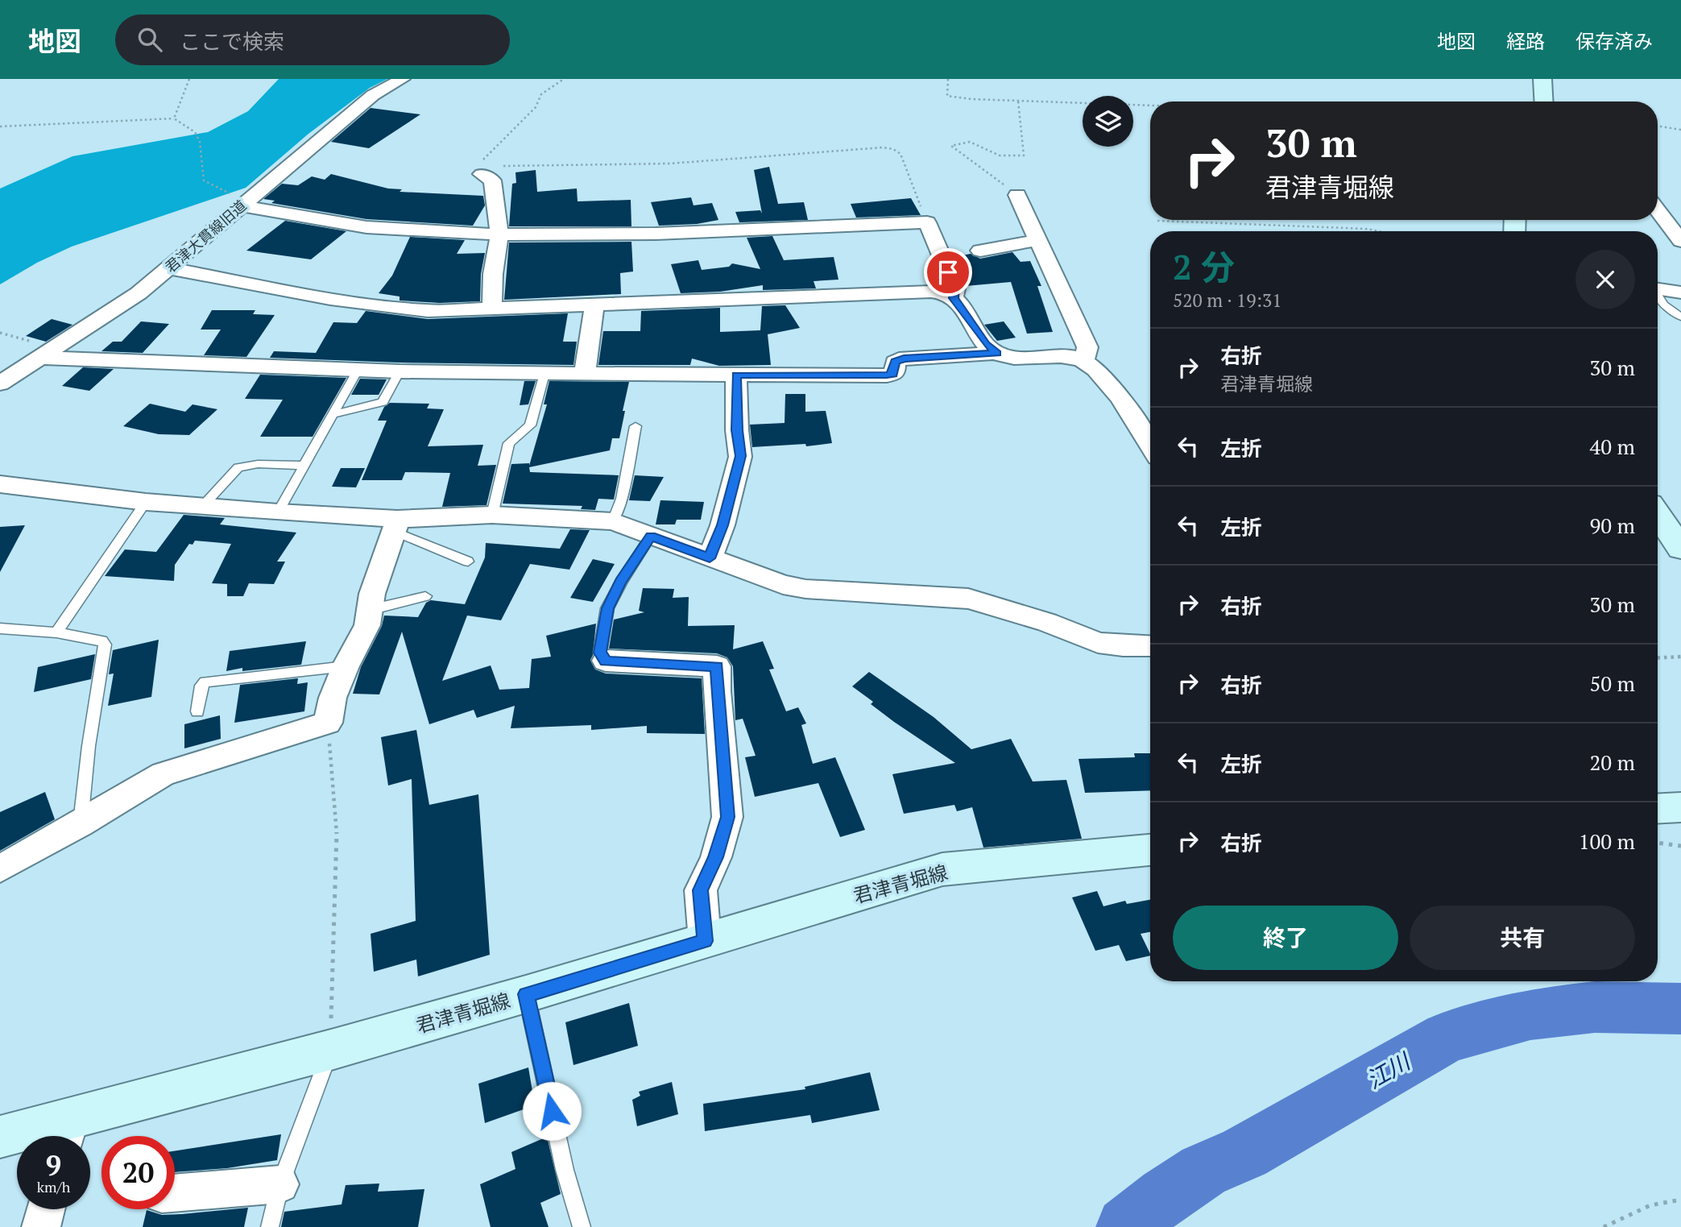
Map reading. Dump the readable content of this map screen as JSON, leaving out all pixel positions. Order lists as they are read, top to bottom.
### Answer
{
  "streets": {
    "main road": ["君津青堀線"],
    "street": ["君津大貫線旧道"]
  },
  "water": ["江川"],
  "page": {
    "header": "地図",
    "search": "ここで検索",
    "nav": ["地図", "経路", "保存済み"],
    "turn": ["30 m", "君津青堀線"],
    "heading": ["2 分", "520 m · 19:31"],
    "list": [
      {
        "name": "右折",
        "note": "君津青堀線",
        "value": "30 m"
      },
      {
        "name": "左折",
        "value": "40 m"
      },
      {
        "name": "左折",
        "value": "90 m"
      },
      {
        "name": "右折",
        "value": "30 m"
      },
      {
        "name": "右折",
        "value": "50 m"
      },
      {
        "name": "左折",
        "value": "20 m"
      },
      {
        "name": "右折",
        "value": "100 m"
      }
    ],
    "buttons": ["終了", "共有"],
    "speed": "9 km/h",
    "limit": "20"
  }
}
